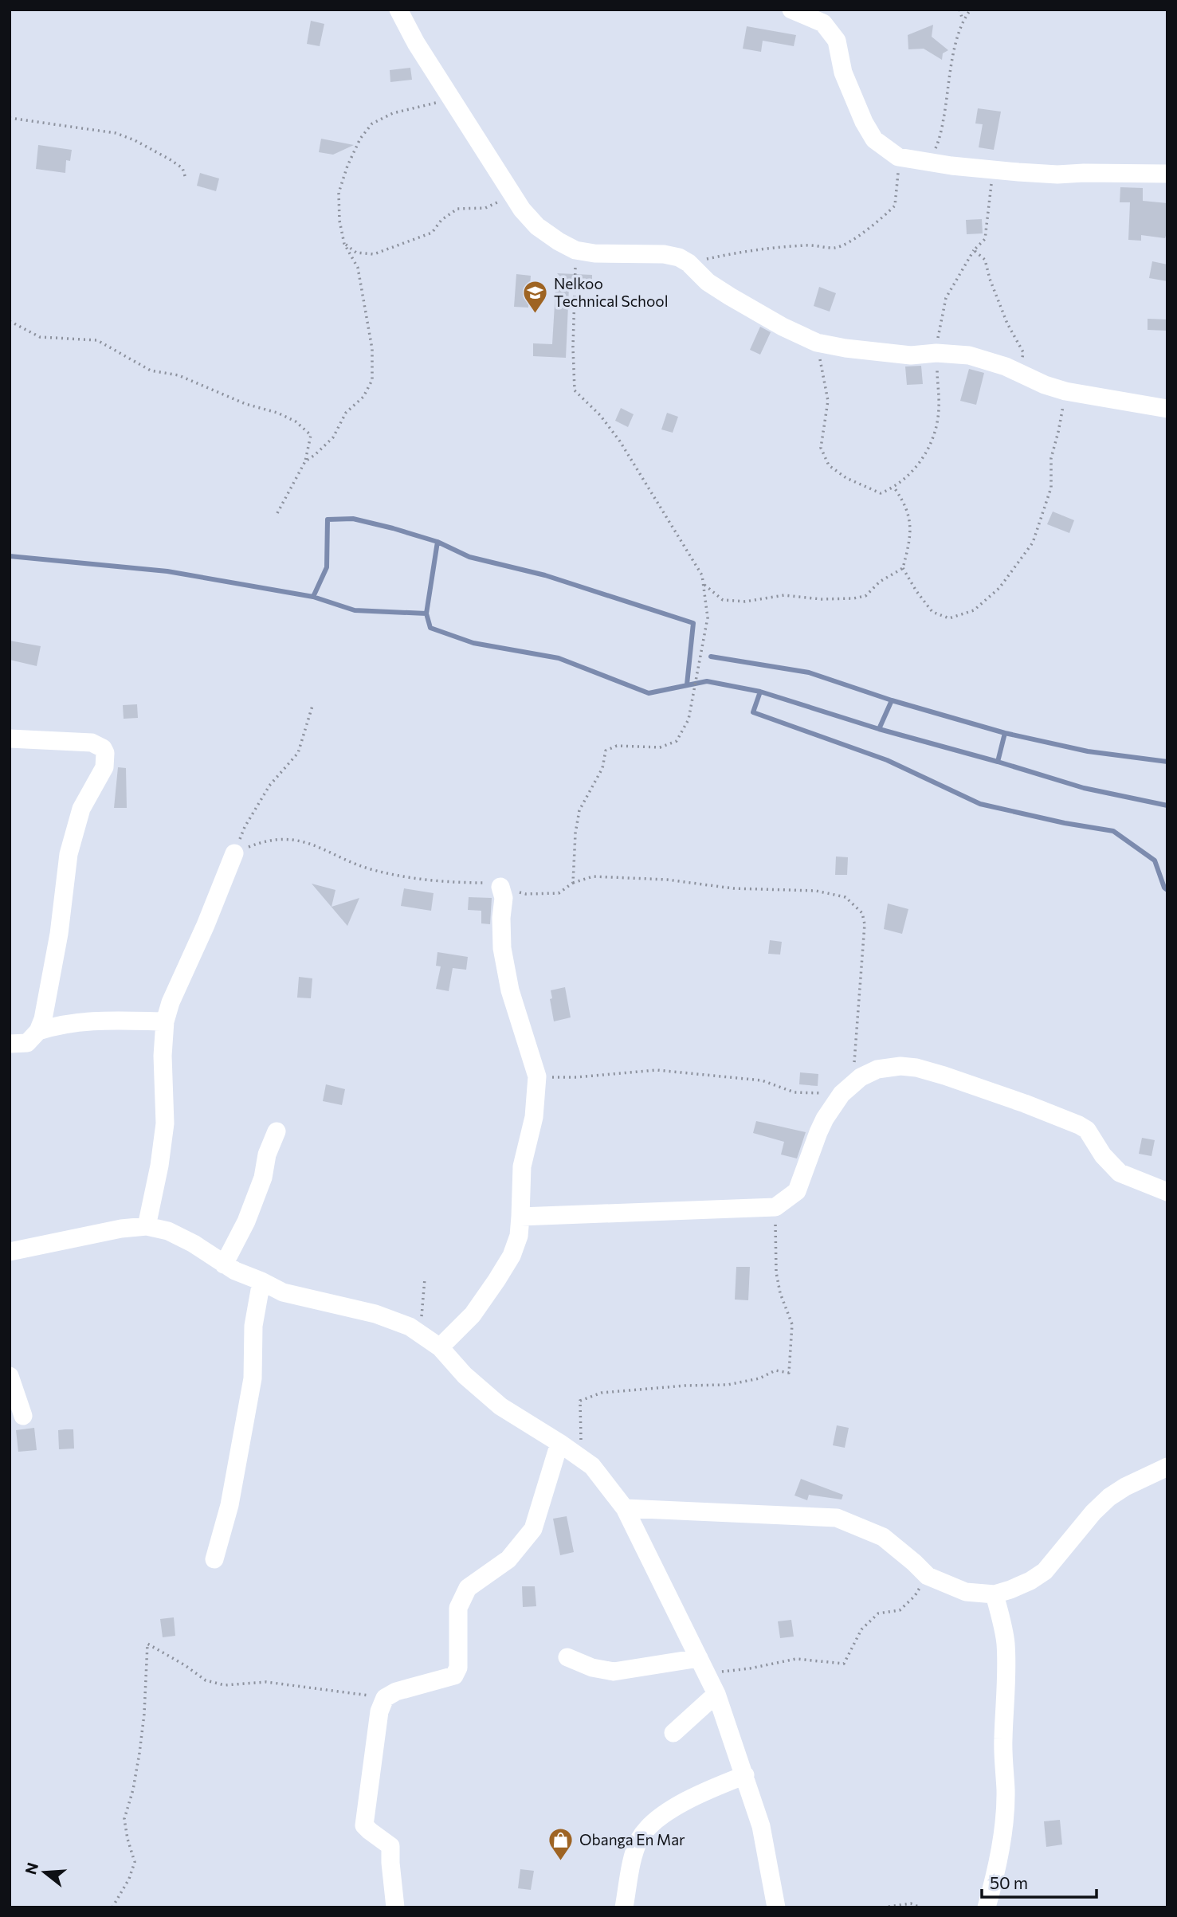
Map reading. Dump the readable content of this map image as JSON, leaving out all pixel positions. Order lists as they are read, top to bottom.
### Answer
{
  "places": {
    "school or university": ["Nelkoo Technical School"],
    "shop": ["Obanga En Mar"]
  },
  "scale_bar": "50 m",
  "north": "left"
}
